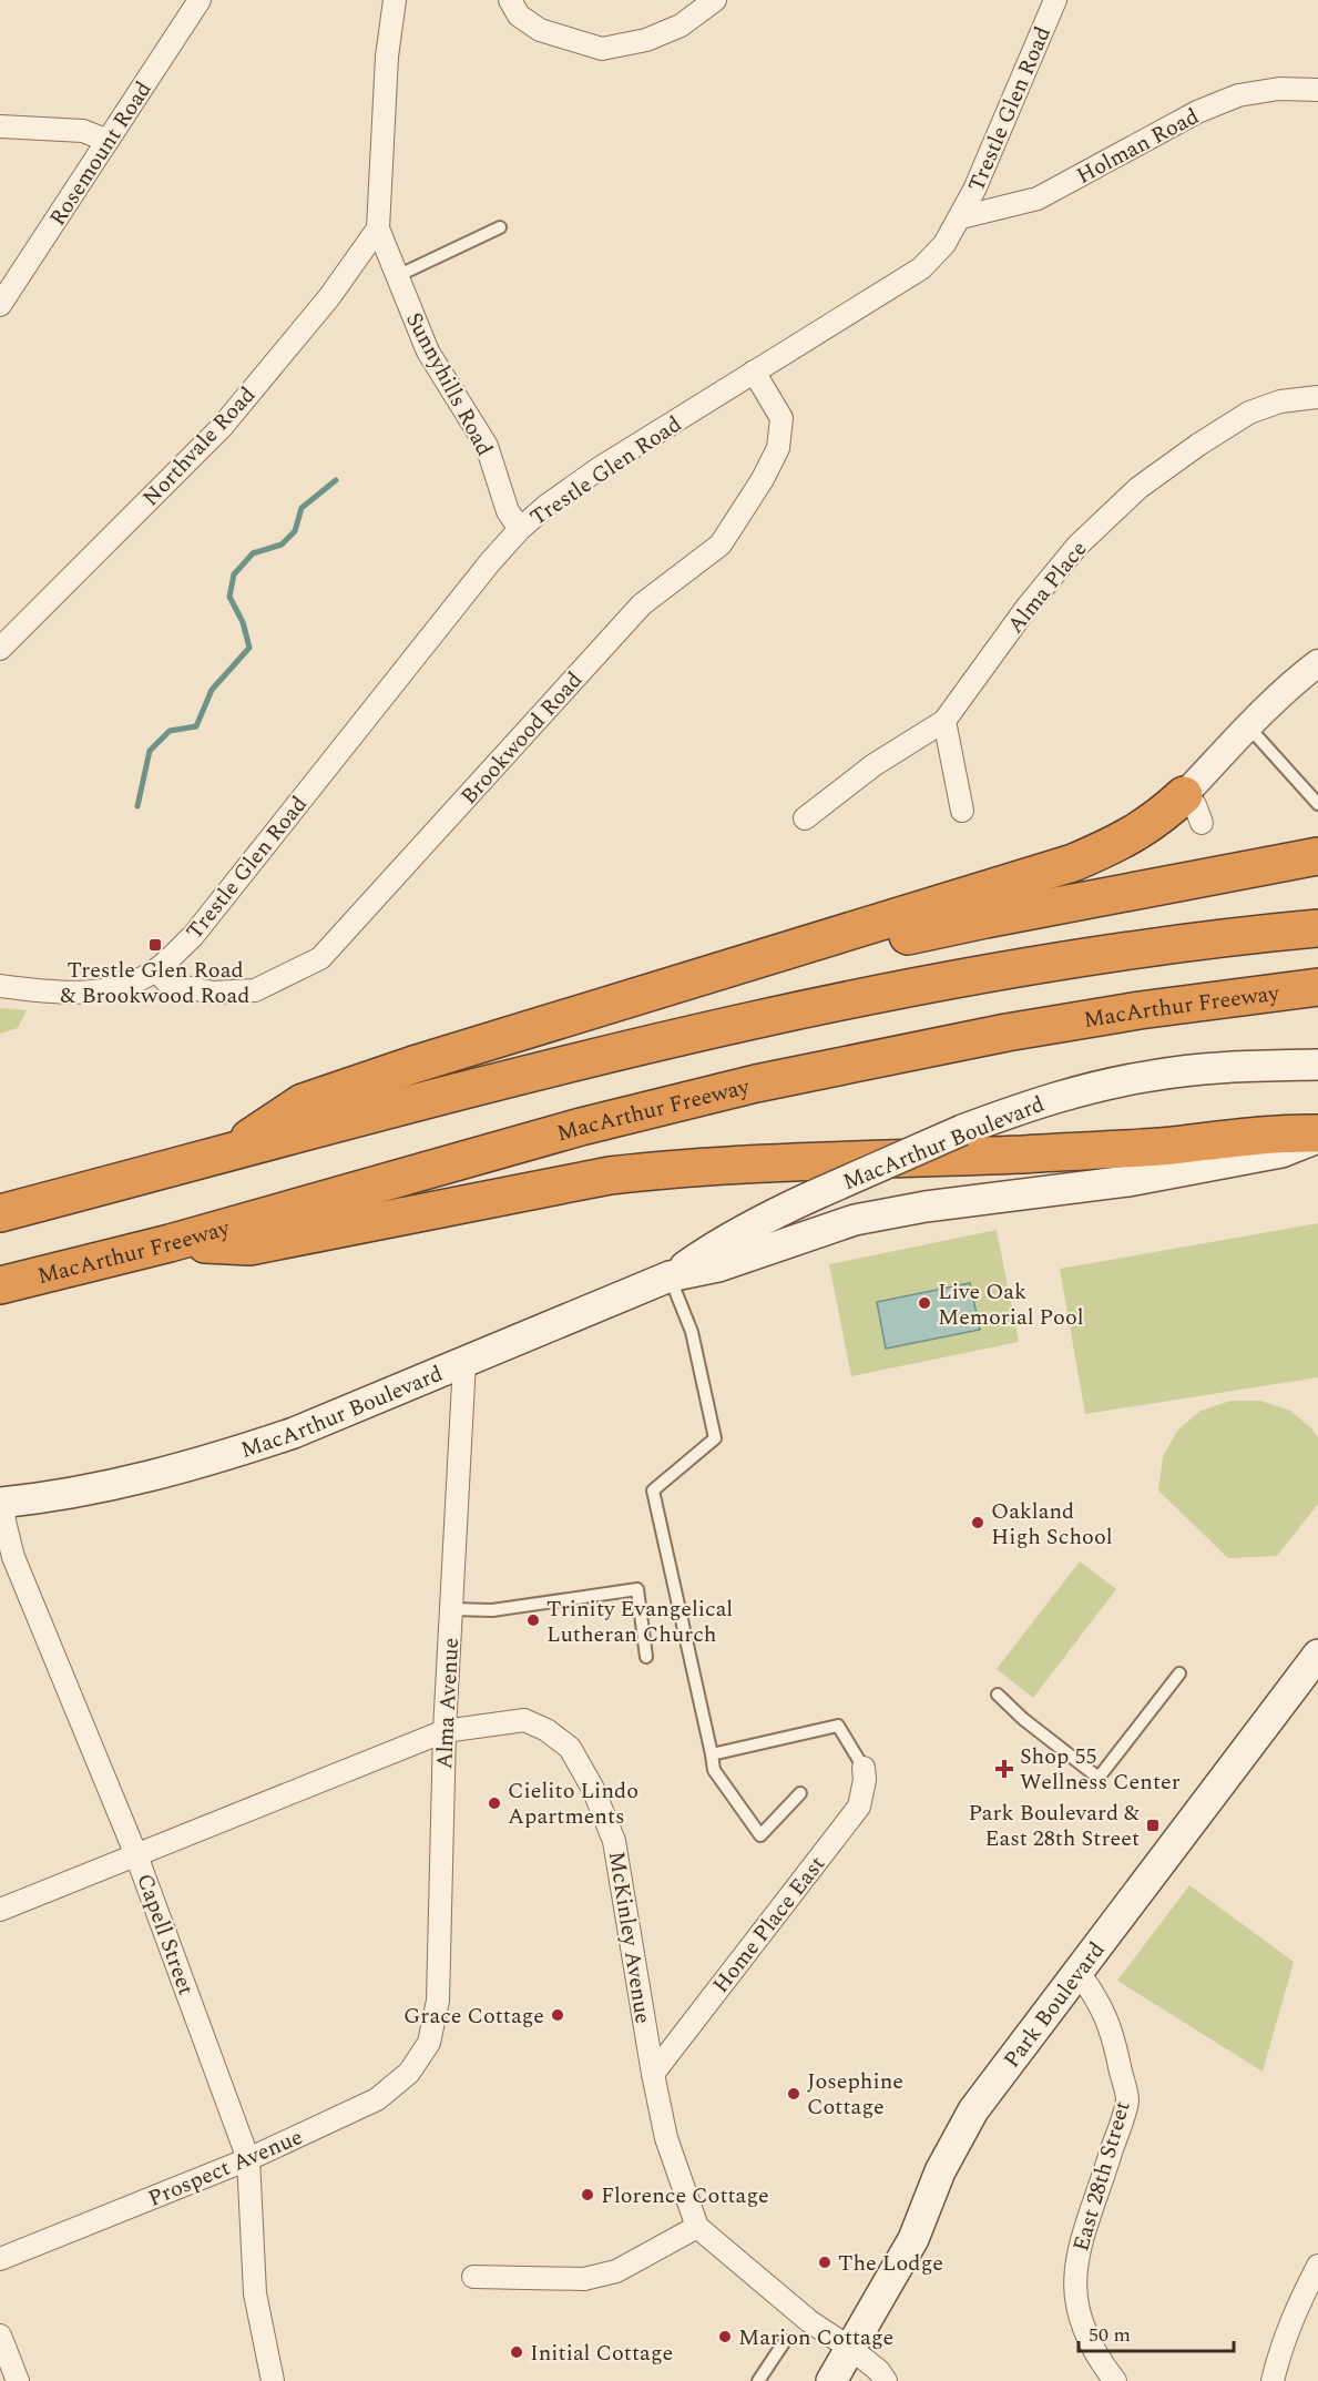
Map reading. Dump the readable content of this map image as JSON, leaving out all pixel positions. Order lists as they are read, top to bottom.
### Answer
{
  "streets": {
    "highway": ["MacArthur Freeway"],
    "main road": ["MacArthur Boulevard", "Park Boulevard"],
    "street": [
      "Trestle Glen Road",
      "Holman Road",
      "Rosemount Road",
      "Sunnyhills Road",
      "Northvale Road",
      "Alma Place",
      "Brookwood Road",
      "Alma Avenue",
      "Home Place East",
      "Capell Street",
      "McKinley Avenue",
      "Prospect Avenue",
      "East 28th Street"
    ]
  },
  "crossings": [
    ["Trestle Glen Road", "Holman Road"],
    ["Trestle Glen Road", "Sunnyhills Road"],
    ["Trestle Glen Road", "Brookwood Road"],
    ["Sunnyhills Road", "Northvale Road"],
    ["MacArthur Boulevard", "Alma Avenue"],
    ["MacArthur Boulevard", "Capell Street"],
    ["Alma Avenue", "McKinley Avenue"],
    ["Alma Avenue", "Prospect Avenue"],
    ["Home Place East", "McKinley Avenue"],
    ["Capell Street", "McKinley Avenue"],
    ["Capell Street", "Prospect Avenue"],
    ["Park Boulevard", "East 28th Street"]
  ],
  "places": {
    "transit": ["Trestle Glen Road & Brookwood Road", "Park Boulevard & East 28th Street"],
    "other": [
      "Live Oak Memorial Pool",
      "Oakland High School",
      "Trinity Evangelical Lutheran Church",
      "Cielito Lindo Apartments",
      "Grace Cottage",
      "Josephine Cottage",
      "Florence Cottage",
      "The Lodge",
      "Marion Cottage",
      "Initial Cottage"
    ],
    "health": ["Shop 55 Wellness Center"]
  },
  "scale_bar": "50 m"
}
